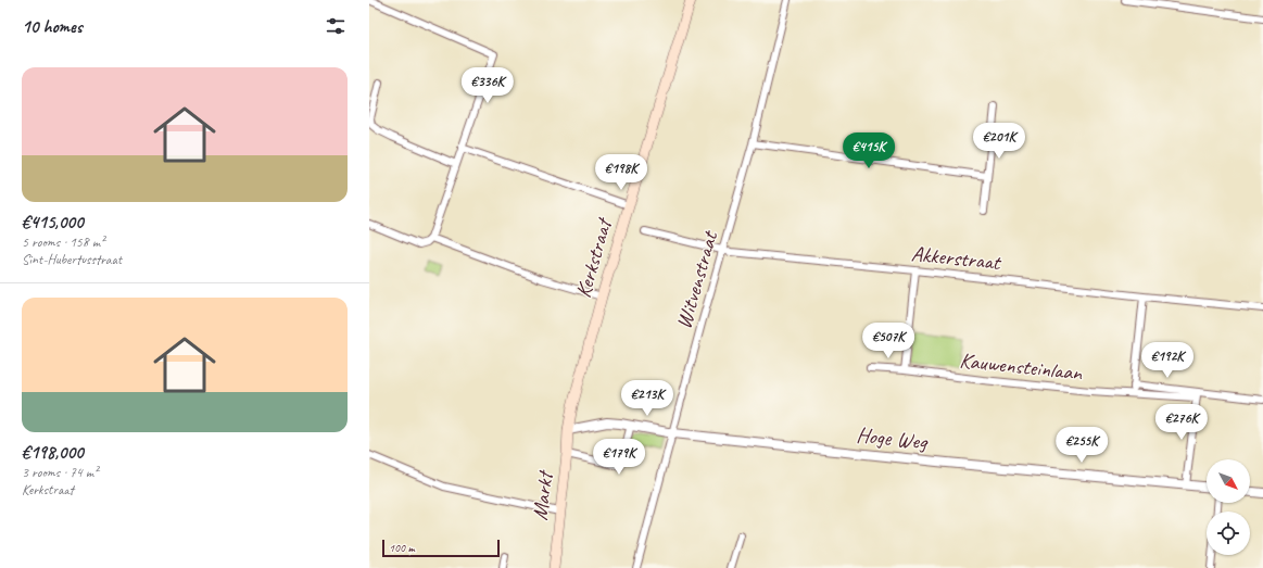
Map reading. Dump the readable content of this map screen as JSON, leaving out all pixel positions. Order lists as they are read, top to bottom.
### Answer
{
  "streets": {
    "main road": ["Kerkstraat", "Markt"],
    "street": [
      "Akkerstraat",
      "Witvenstraat",
      "Kauwensteinlaan",
      "Hoge Weg"
    ]
  },
  "crossings": [
    ["Akkerstraat", "Witvenstraat"],
    ["Kerkstraat", "Hoge Weg"],
    ["Kerkstraat", "Markt"],
    ["Witvenstraat", "Hoge Weg"],
    ["Hoge Weg", "Markt"]
  ],
  "scale_bar": "100 m",
  "north": "bottom right",
  "page": {
    "heading": "10 homes",
    "list": [
      {
        "name": "€415,000",
        "note": "5 rooms · 158 m² · Sint-Hubertusstraat"
      },
      {
        "name": "€198,000",
        "note": "3 rooms · 74 m² · Kerkstraat"
      }
    ],
    "price": [
      "€336K",
      "€201K",
      "€415K",
      "€198K",
      "€507K",
      "€192K",
      "€213K",
      "€276K",
      "€255K",
      "€179K"
    ],
    "scale": "100 m"
  }
}
